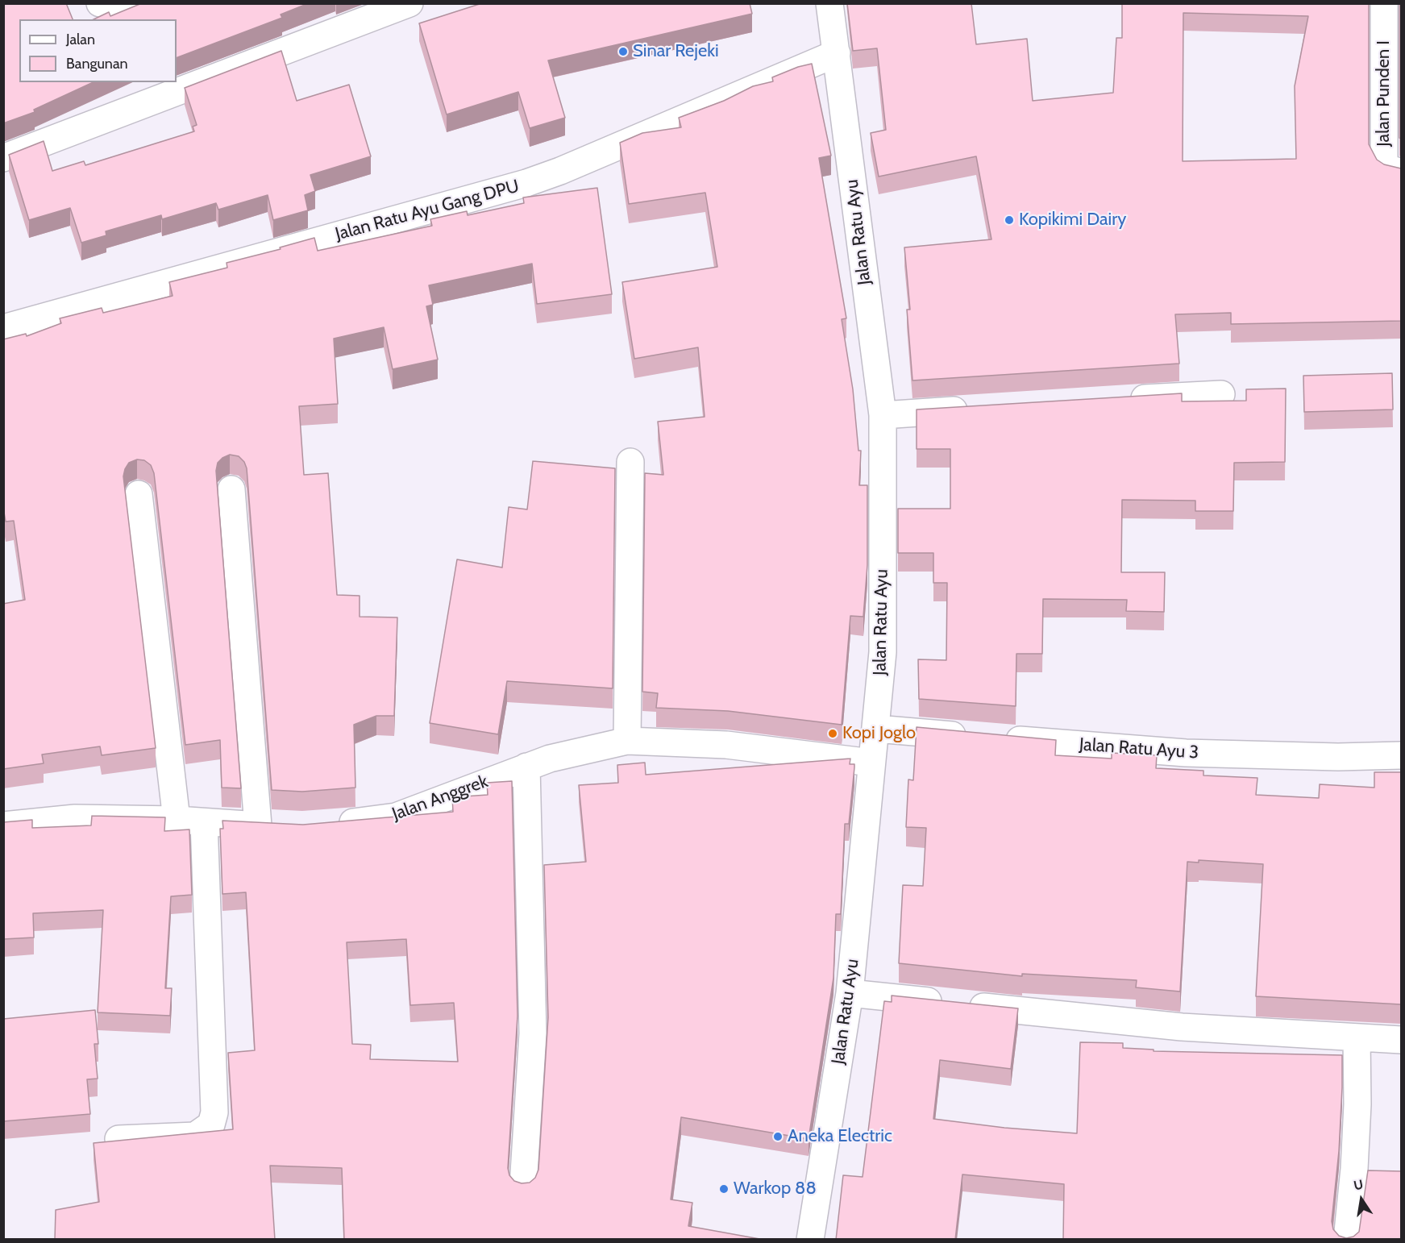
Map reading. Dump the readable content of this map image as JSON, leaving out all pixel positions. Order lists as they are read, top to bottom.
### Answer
{
  "streets": {
    "street": [
      "Jalan Punden I",
      "Jalan Ratu Ayu Gang DPU",
      "Jalan Ratu Ayu",
      "Jalan Ratu Ayu 3",
      "Jalan Anggrek"
    ]
  },
  "crossings": [
    ["Jalan Ratu Ayu Gang DPU", "Jalan Ratu Ayu"],
    ["Jalan Ratu Ayu", "Jalan Ratu Ayu 3"],
    ["Jalan Ratu Ayu", "Jalan Anggrek"]
  ],
  "places": [
    "Sinar Rejeki",
    "Kopikimi Dairy",
    "Kopi Joglo",
    "Aneka Electric",
    "Warkop 88"
  ],
  "legend": ["Jalan", "Bangunan"],
  "north": "top"
}
